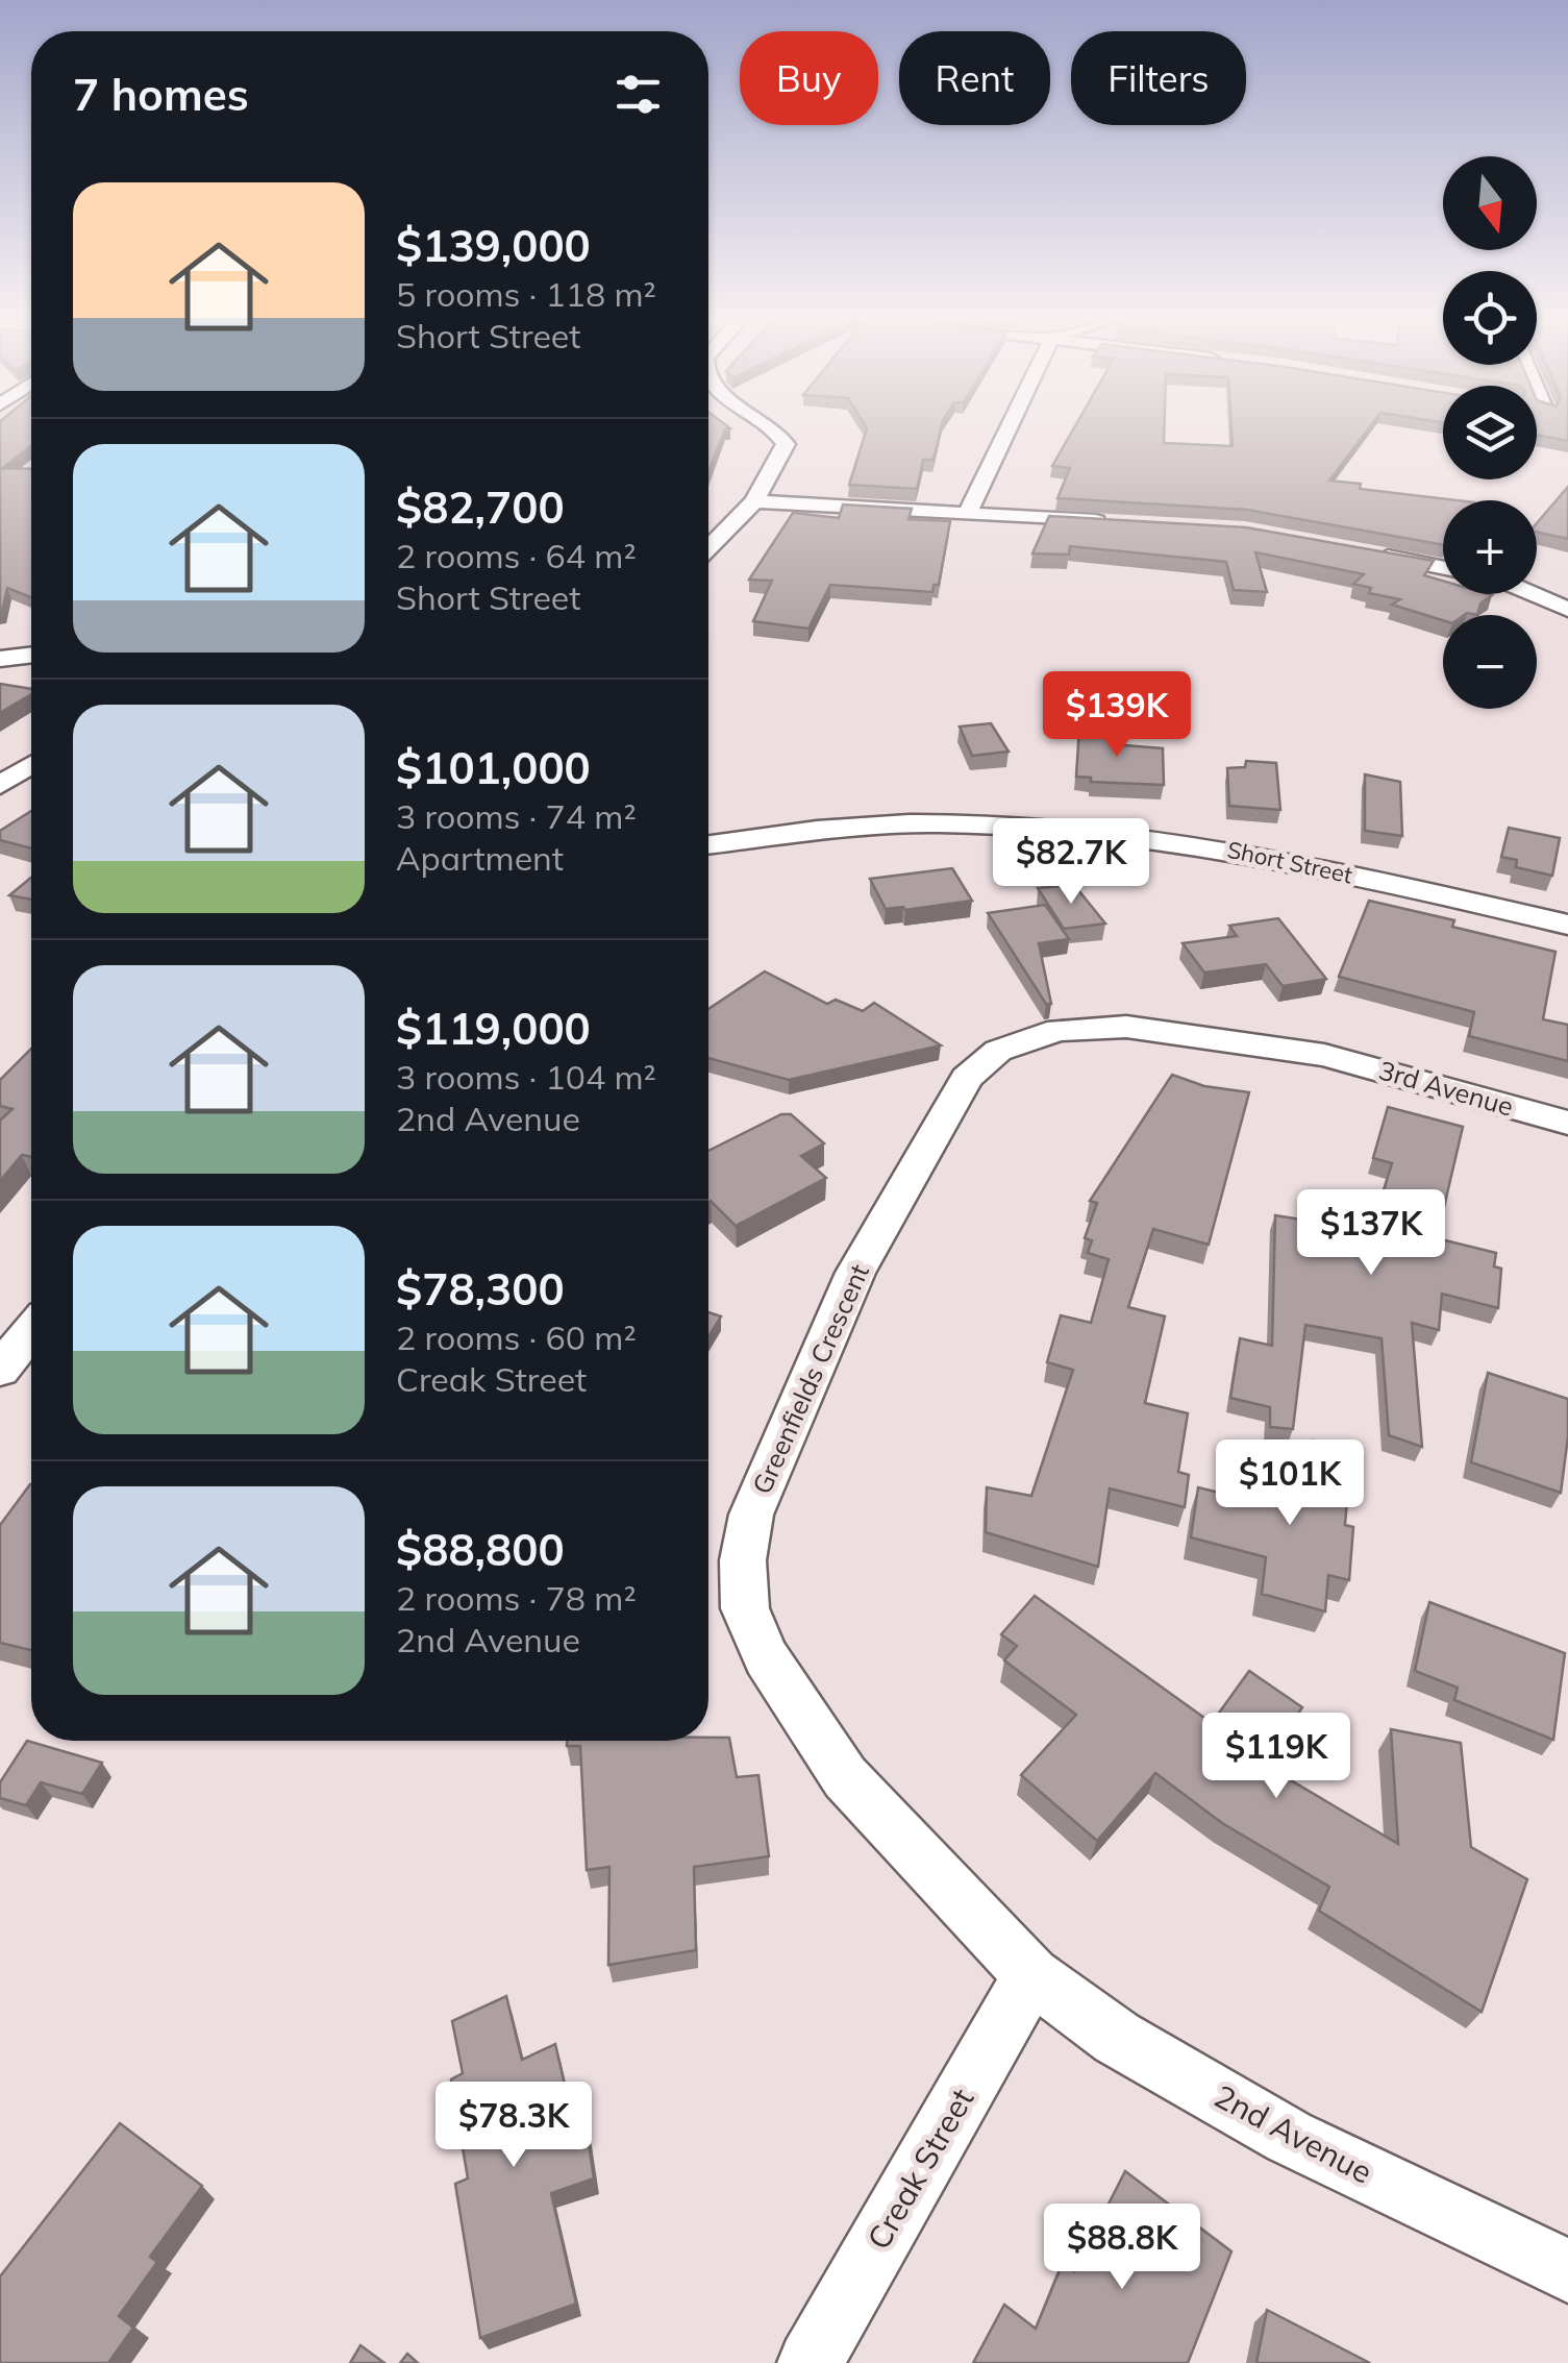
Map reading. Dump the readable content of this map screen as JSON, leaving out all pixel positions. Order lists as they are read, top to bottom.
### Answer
{
  "streets": {
    "street": [
      "Short Street",
      "3rd Avenue",
      "Greenfields Crescent",
      "2nd Avenue",
      "Creak Street"
    ]
  },
  "crossings": [
    ["3rd Avenue", "Greenfields Crescent"],
    ["Greenfields Crescent", "2nd Avenue"],
    ["Greenfields Crescent", "Creak Street"],
    ["2nd Avenue", "Creak Street"]
  ],
  "north": "bottom",
  "page": {
    "chip": ["Buy", "Rent", "Filters"],
    "heading": "7 homes",
    "map_buttons": ["+", "−"],
    "list": [
      {
        "name": "$139,000",
        "note": "5 rooms · 118 m² · Short Street"
      },
      {
        "name": "$82,700",
        "note": "2 rooms · 64 m² · Short Street"
      },
      {
        "name": "$101,000",
        "note": "3 rooms · 74 m² · Apartment"
      },
      {
        "name": "$119,000",
        "note": "3 rooms · 104 m² · 2nd Avenue"
      },
      {
        "name": "$78,300",
        "note": "2 rooms · 60 m² · Creak Street"
      },
      {
        "name": "$88,800",
        "note": "2 rooms · 78 m² · 2nd Avenue"
      }
    ],
    "price": [
      "$139K",
      "$82.7K",
      "$137K",
      "$101K",
      "$119K",
      "$78.3K",
      "$88.8K"
    ]
  }
}
